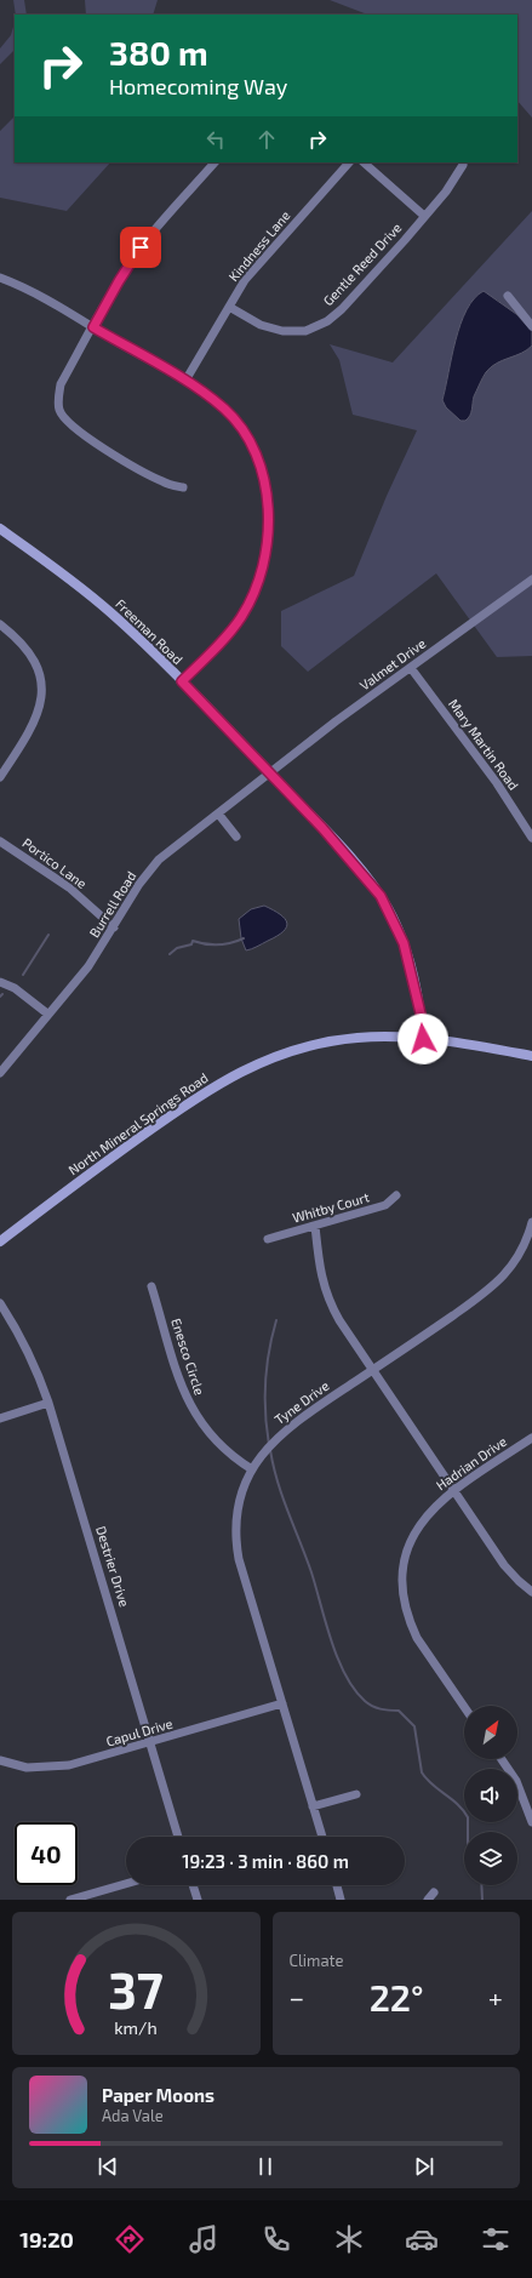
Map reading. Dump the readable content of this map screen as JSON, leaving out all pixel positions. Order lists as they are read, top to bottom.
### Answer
{
  "streets": {
    "street": [
      "Kindness Lane",
      "Gentle Reed Drive",
      "Freeman Road",
      "Valmet Drive",
      "Mary Martin Road",
      "Portico Lane",
      "Burrell Road",
      "North Mineral Springs Road",
      "Whitby Court",
      "Enesco Circle",
      "Tyne Drive",
      "Hadrian Drive",
      "Destrier Drive",
      "Capul Drive"
    ]
  },
  "crossings": [
    ["Kindness Lane", "Gentle Reed Drive"],
    ["Freeman Road", "Valmet Drive"],
    ["Freeman Road", "Burrell Road"],
    ["Freeman Road", "North Mineral Springs Road"],
    ["Valmet Drive", "Mary Martin Road"],
    ["Valmet Drive", "Burrell Road"],
    ["Portico Lane", "Burrell Road"],
    ["Enesco Circle", "Tyne Drive"],
    ["Tyne Drive", "Capul Drive"],
    ["Destrier Drive", "Capul Drive"]
  ],
  "north": "top right",
  "page": {
    "turn": ["380 m", "Homecoming Way"],
    "limit": "40",
    "trip": "19:23 · 3 min · 860 m",
    "tile": "Climate",
    "heat": ["−", "22°", "+"],
    "song": ["Paper Moons", "Ada Vale"],
    "tabs": "19:20",
    "gauge": ["37", "km/h"]
  }
}
